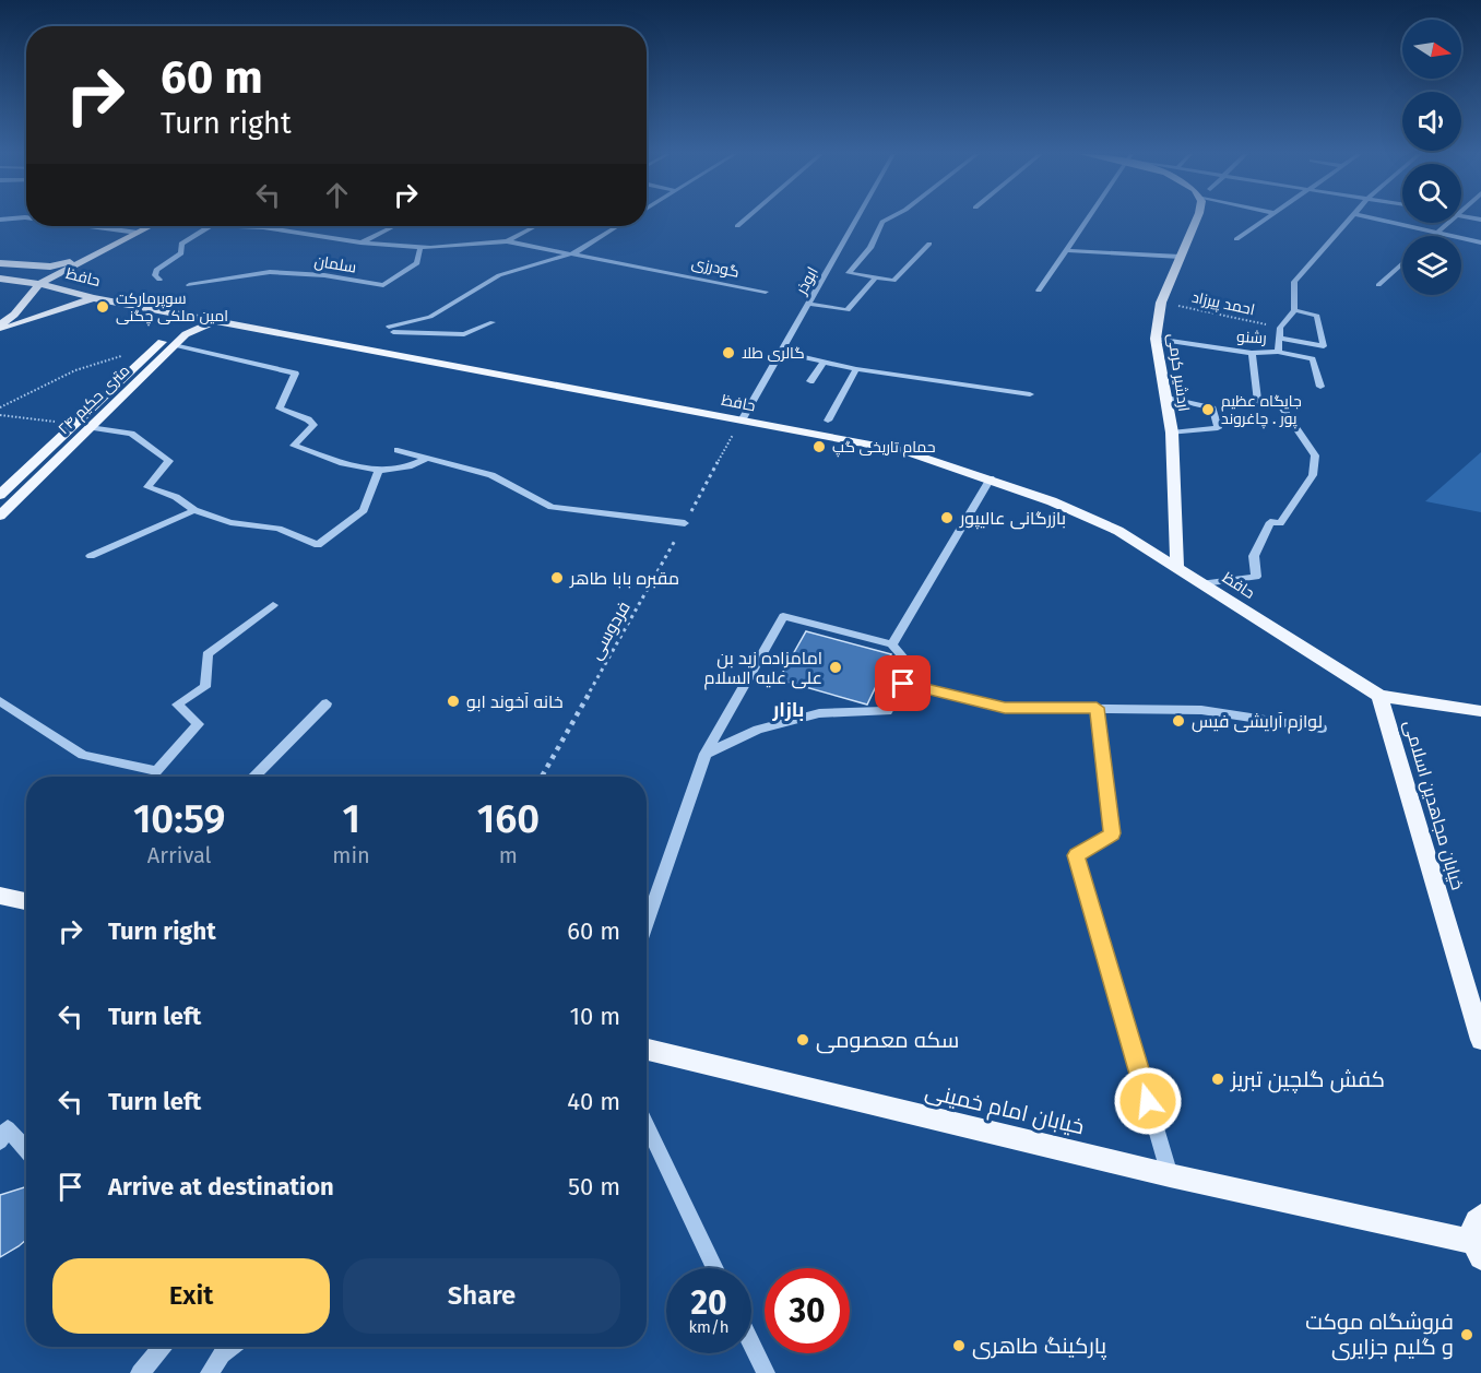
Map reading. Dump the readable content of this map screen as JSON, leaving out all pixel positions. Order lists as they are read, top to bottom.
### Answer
{
  "streets": {
    "main road": [
      "حافظ",
      "اردشیر کرمی",
      "۲۴ متری حکیم",
      "خیابان مجاهدین اسلامی",
      "خیابان امام خمینی"
    ],
    "street": [
      "سلمان",
      "گودرزی",
      "ابوذر",
      "رشنو"
    ],
    "path": ["احمد پیرزاد", "فردوسی"]
  },
  "crossings": [
    ["حافظ", "ابوذر"],
    ["حافظ", "اردشیر کرمی"],
    ["حافظ", "۲۴ متری حکیم"],
    ["حافظ", "فردوسی"],
    ["حافظ", "خیابان مجاهدین اسلامی"],
    ["ابوذر", "فردوسی"],
    ["احمد پیرزاد", "رشنو"],
    ["احمد پیرزاد", "اردشیر کرمی"],
    ["رشنو", "اردشیر کرمی"]
  ],
  "districts": ["بازار"],
  "places": [
    "سوپرمارکت امین ملکی چگنی",
    "گالری طلا",
    "جایگاه عظیم پور . چاغروند",
    "حمام تاریخی گپ",
    "بازرگانی عالیپور",
    "مقبره بابا طاهر",
    "امامزاده زید بن علی علیه السلام",
    "خانه آخوند ابو",
    "لوازم آرایشی فیس",
    "سکه معصومی",
    "کفش گلچین تبریز",
    "فروشگاه موکت و گلیم جزایری",
    "پارکینگ طاهری"
  ],
  "north": "right",
  "page": {
    "turn": ["60 m", "Turn right"],
    "eta": [
      "10:59",
      "Arrival",
      "1",
      "min",
      "160",
      "m"
    ],
    "list": [
      {
        "name": "Turn right",
        "value": "60 m"
      },
      {
        "name": "Turn left",
        "value": "10 m"
      },
      {
        "name": "Turn left",
        "value": "40 m"
      },
      {
        "name": "Arrive at destination",
        "value": "50 m"
      }
    ],
    "buttons": ["Exit", "Share"],
    "speed": "20 km/h",
    "limit": "30"
  }
}
